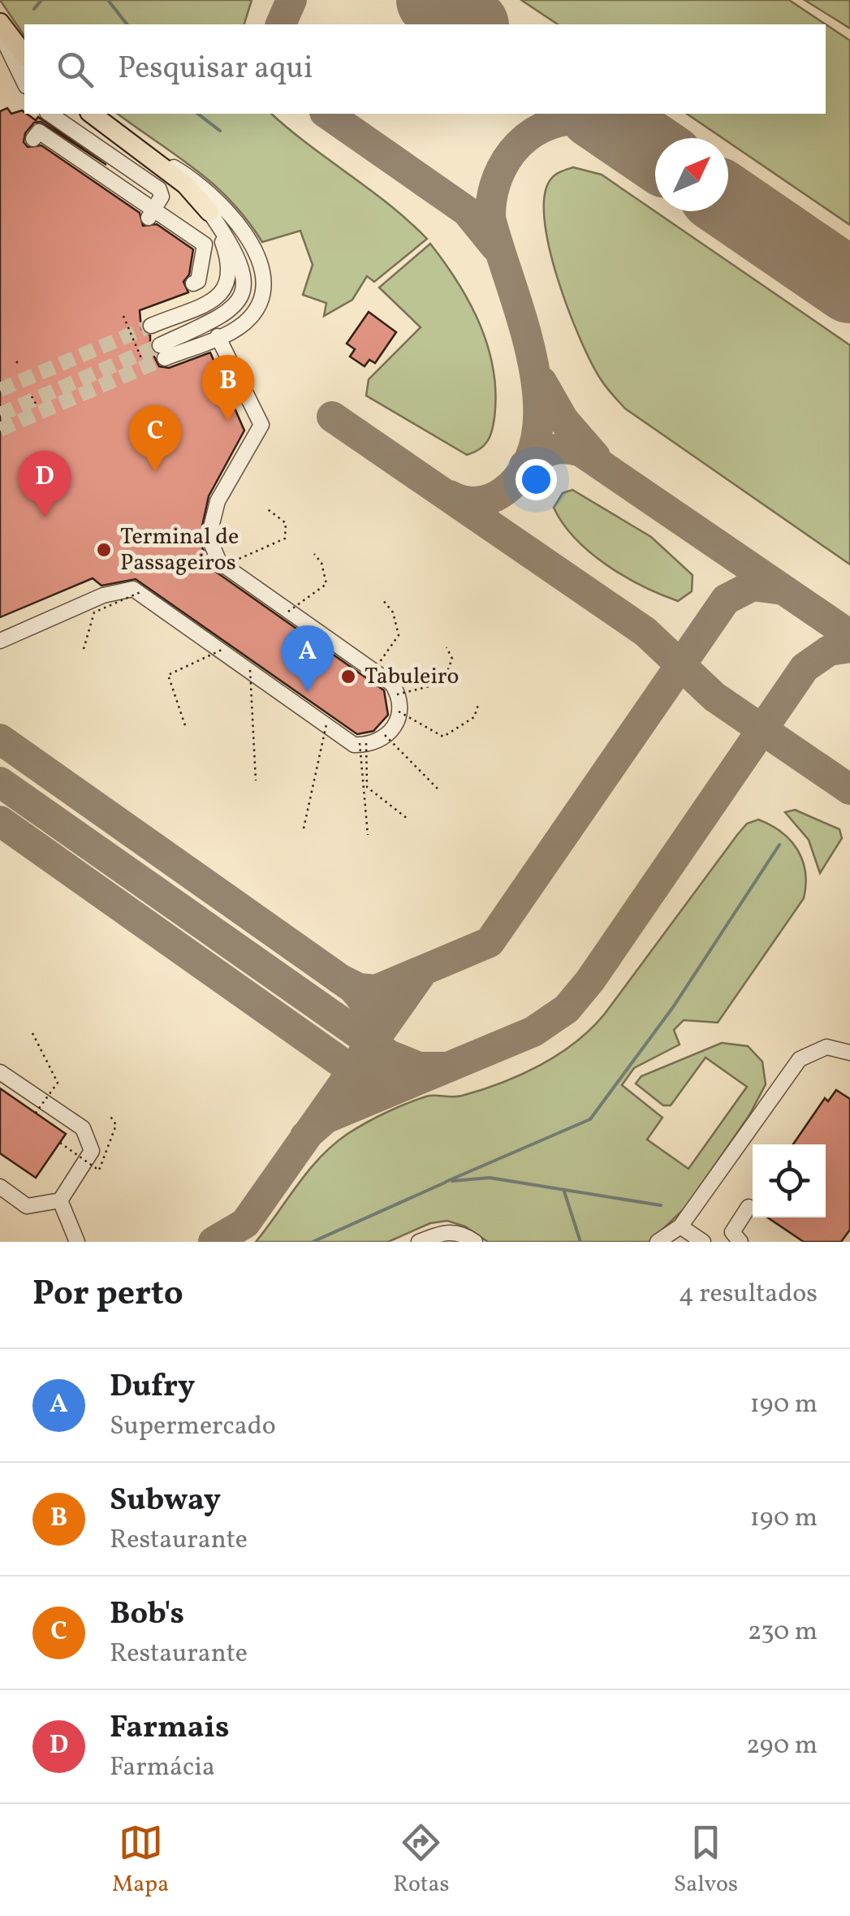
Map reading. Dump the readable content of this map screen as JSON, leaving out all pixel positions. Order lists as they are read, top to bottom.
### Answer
{
  "places": ["Terminal de Passageiros", "Tabuleiro"],
  "north": "top right",
  "page": {
    "search": "Pesquisar aqui",
    "pins": [
      "B",
      "C",
      "D",
      "A"
    ],
    "heading": ["Por perto", "4 resultados"],
    "list": [
      {
        "mark": "A",
        "name": "Dufry",
        "note": "Supermercado",
        "value": "190 m"
      },
      {
        "mark": "B",
        "name": "Subway",
        "note": "Restaurante",
        "value": "190 m"
      },
      {
        "mark": "C",
        "name": "Bob's",
        "note": "Restaurante",
        "value": "230 m"
      },
      {
        "mark": "D",
        "name": "Farmais",
        "note": "Farmácia",
        "value": "290 m"
      }
    ],
    "nav": ["Mapa", "Rotas", "Salvos"]
  }
}
